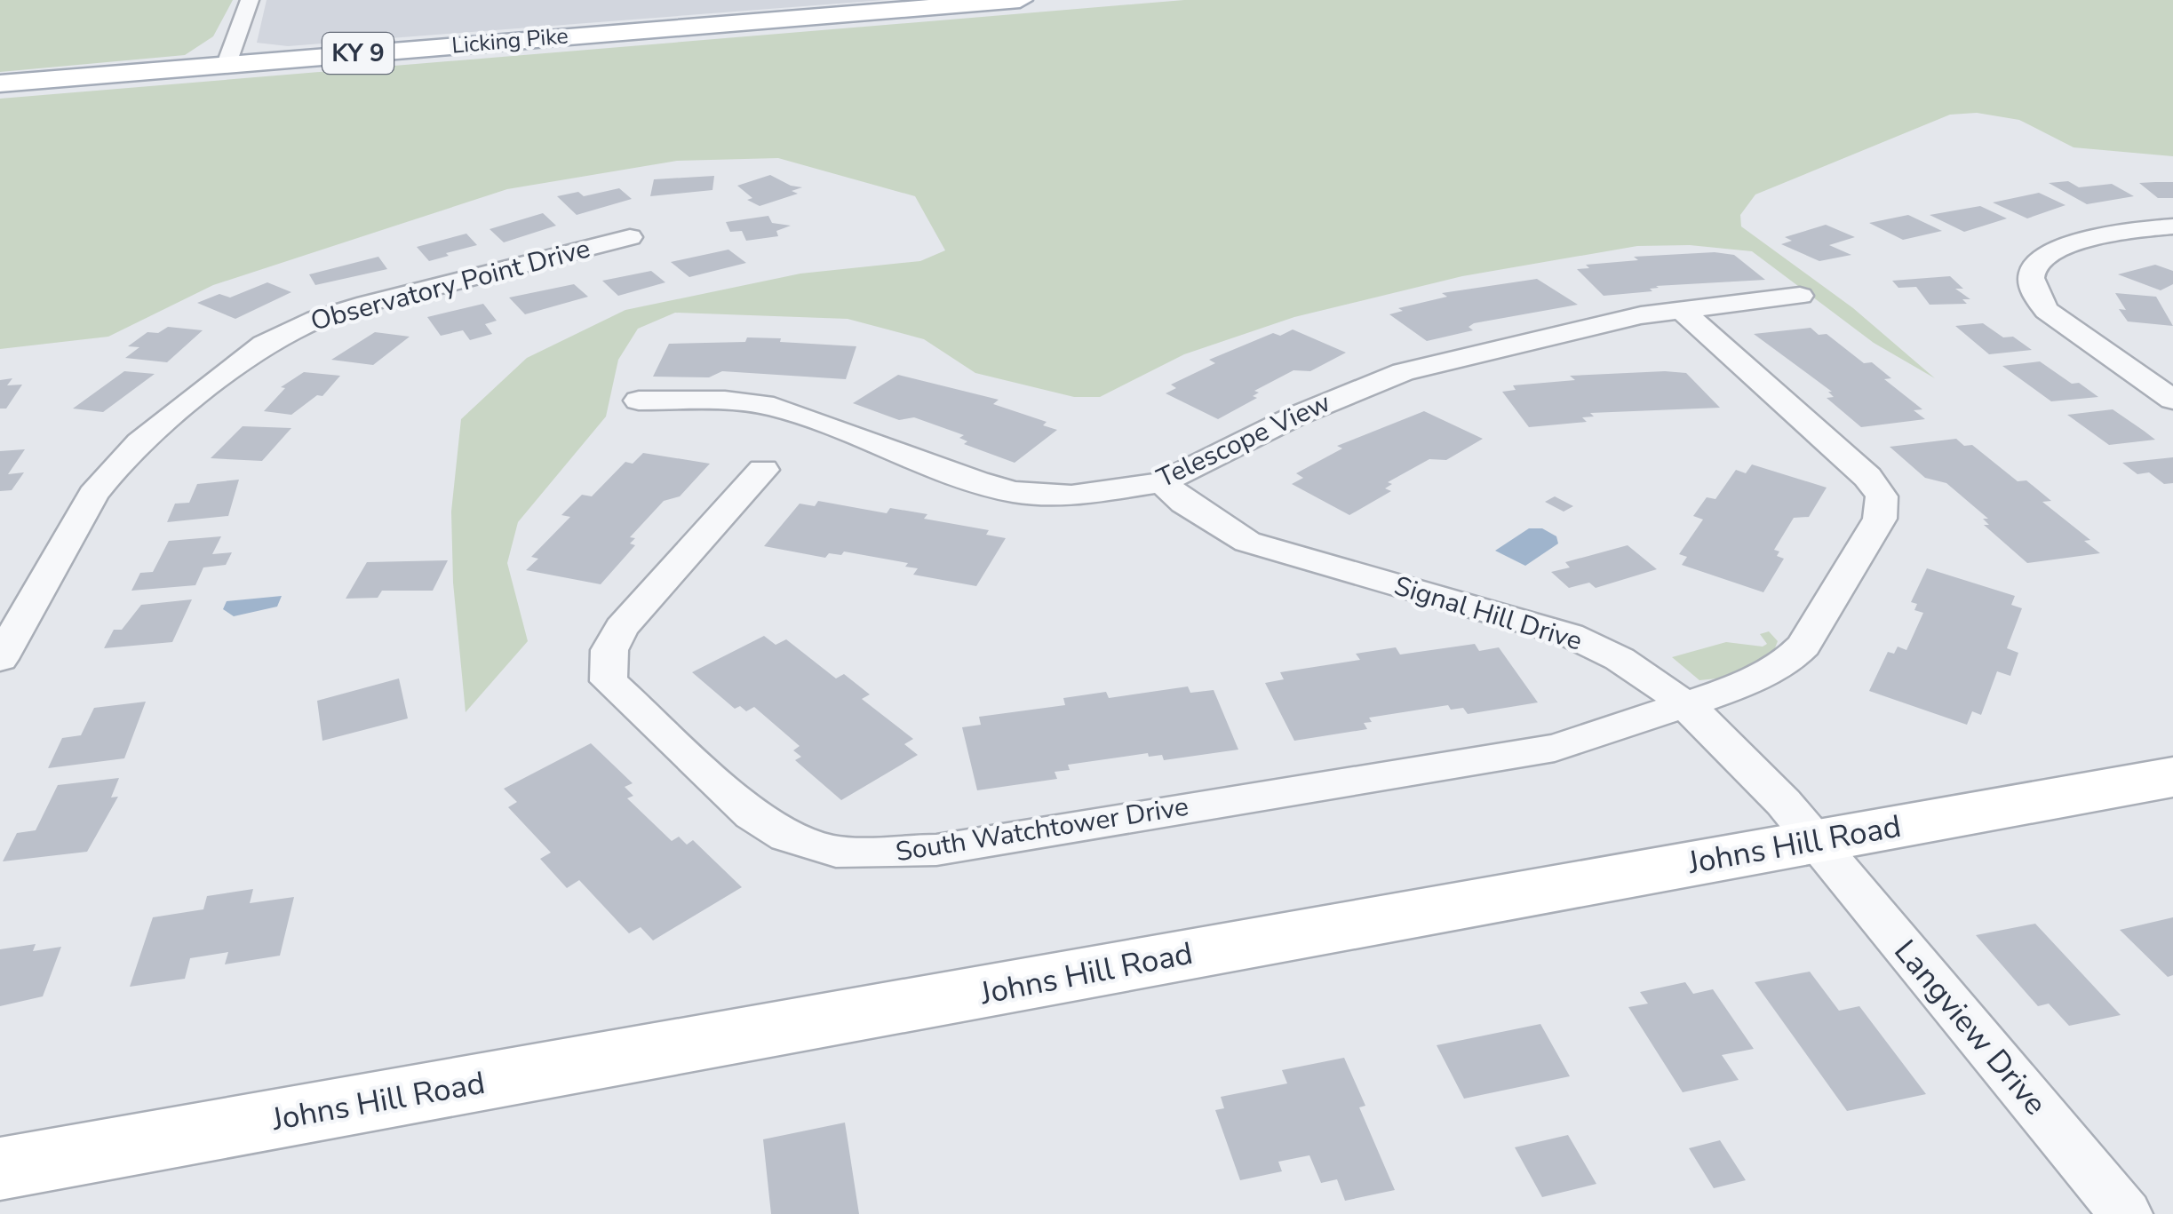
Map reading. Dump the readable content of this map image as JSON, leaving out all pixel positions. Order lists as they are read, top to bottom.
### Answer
{
  "streets": {
    "main road": ["Licking Pike", "KY 9", "Johns Hill Road"],
    "street": [
      "Observatory Point Drive",
      "Telescope View",
      "Signal Hill Drive",
      "South Watchtower Drive",
      "Langview Drive"
    ]
  },
  "crossings": [
    ["Telescope View", "Signal Hill Drive"],
    ["Signal Hill Drive", "South Watchtower Drive"],
    ["Signal Hill Drive", "Johns Hill Road"],
    ["Signal Hill Drive", "Langview Drive"],
    ["Johns Hill Road", "Langview Drive"]
  ]
}
